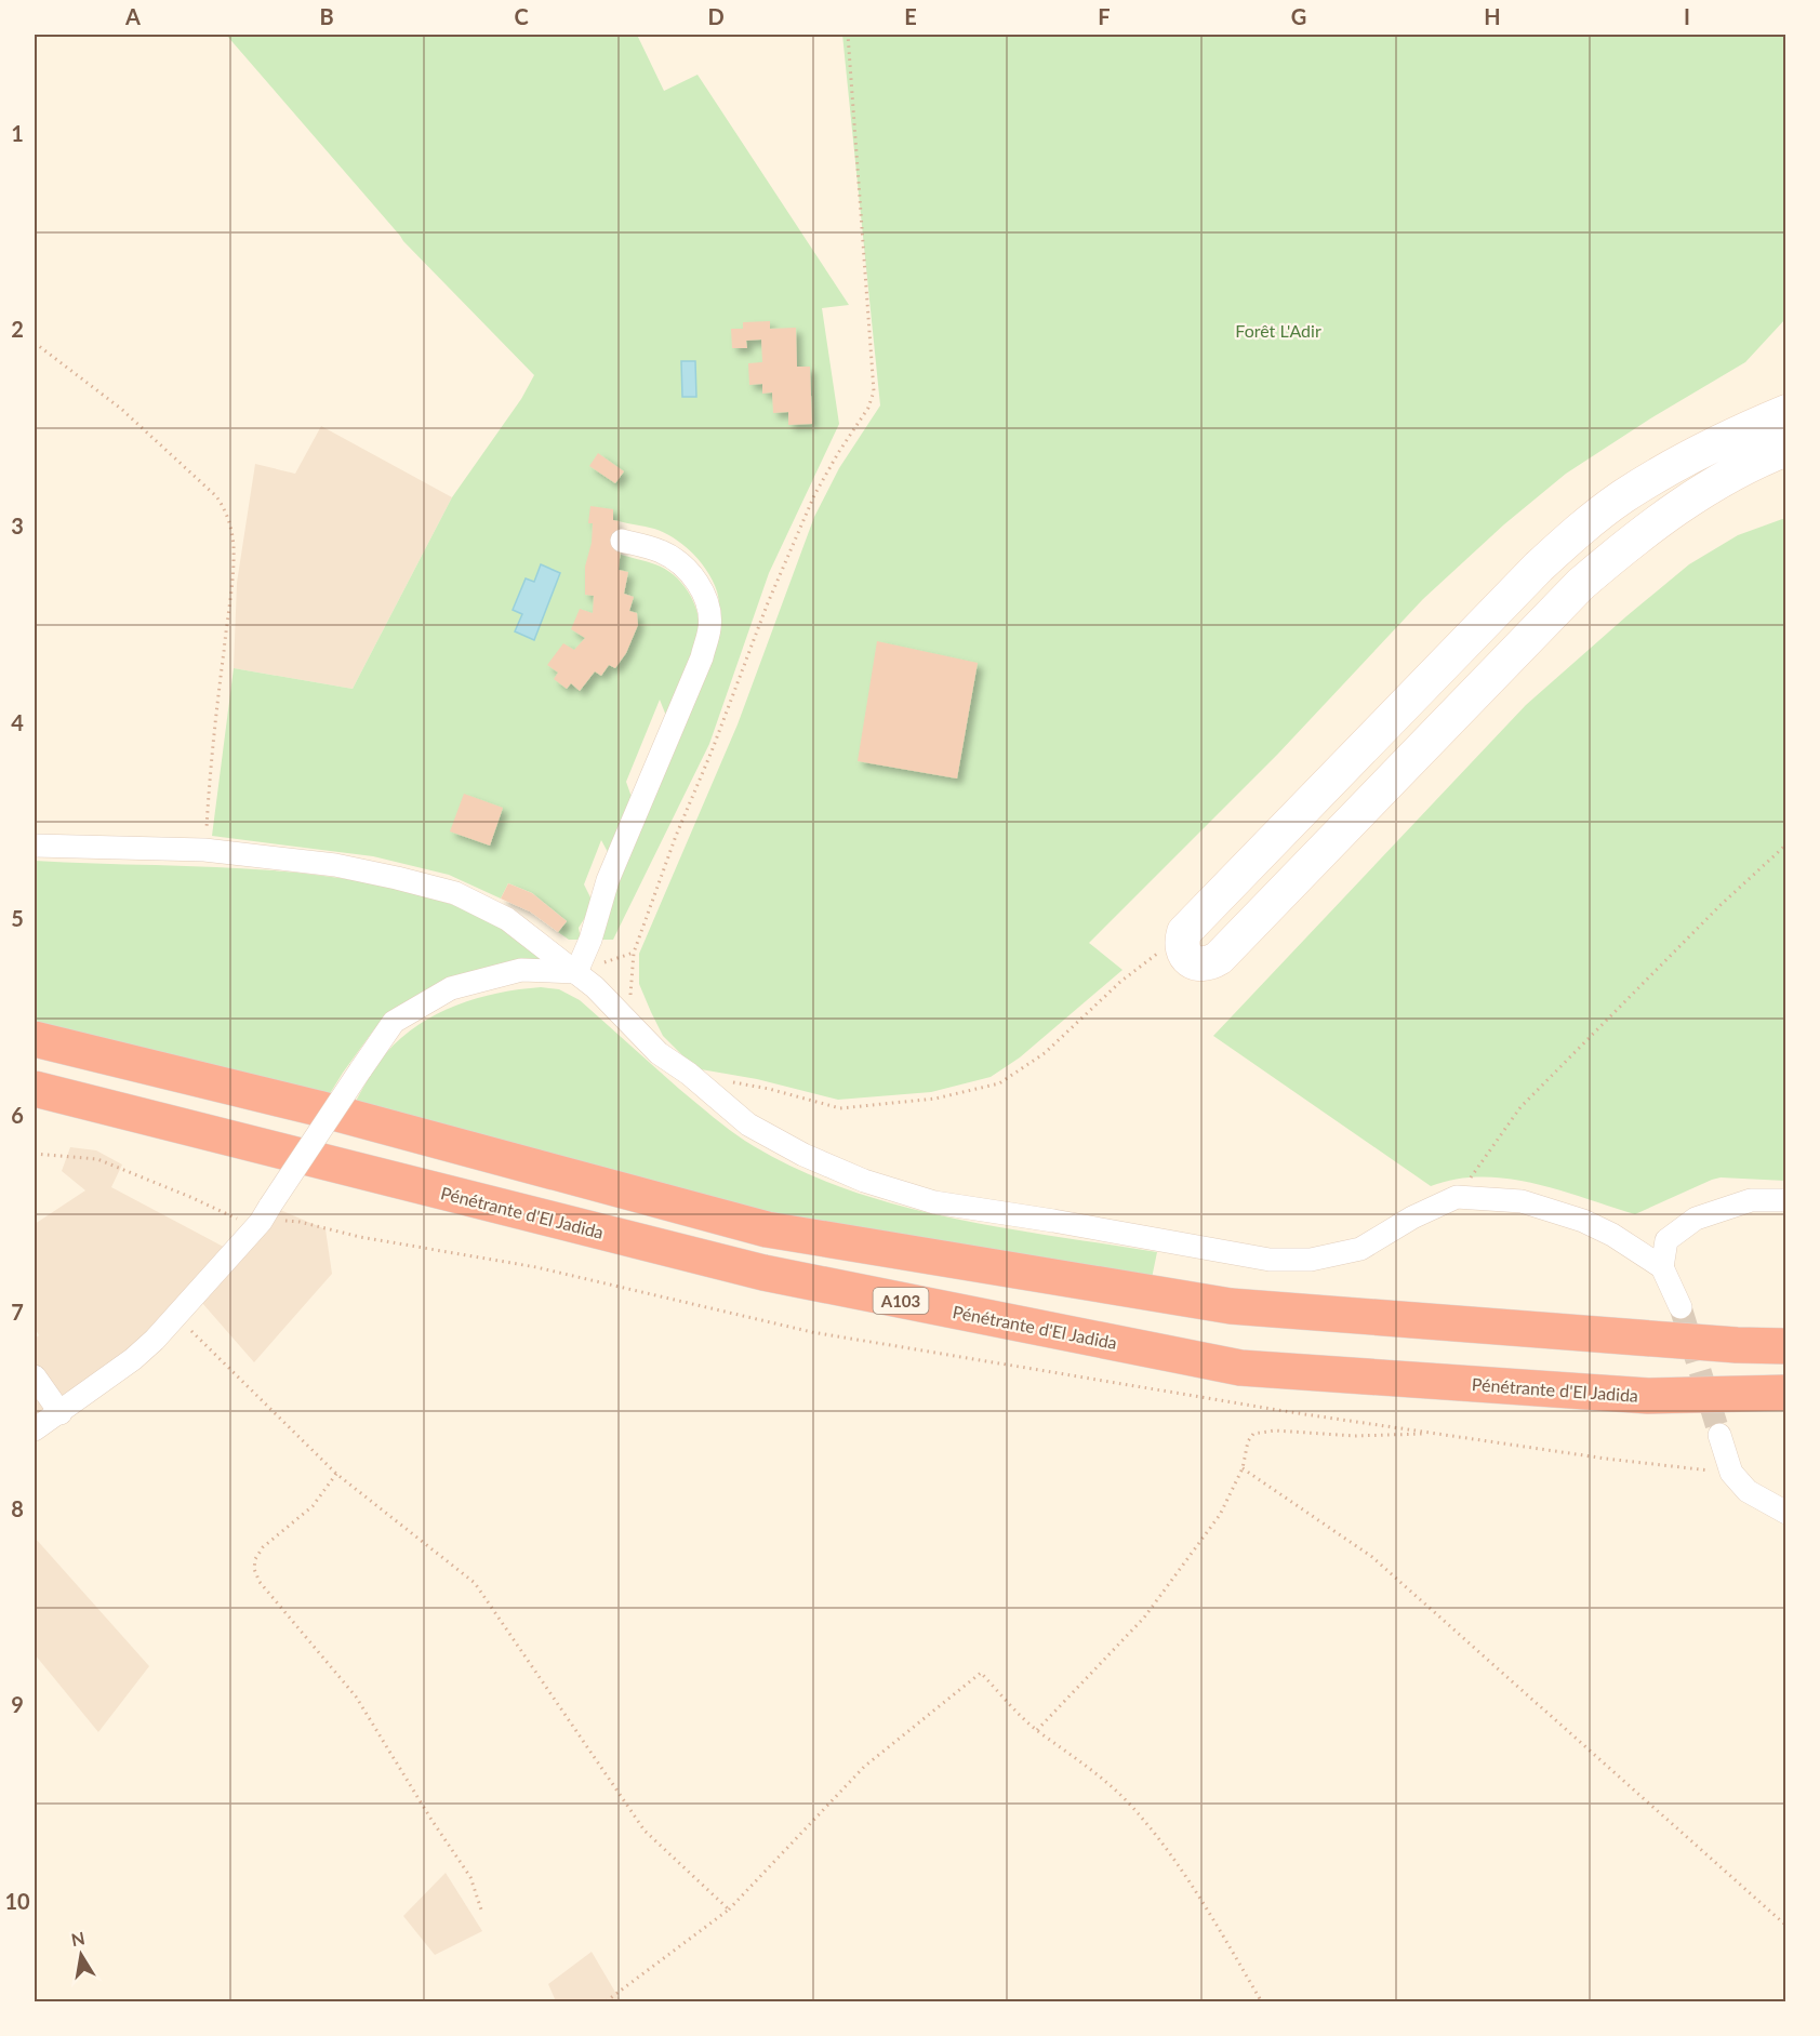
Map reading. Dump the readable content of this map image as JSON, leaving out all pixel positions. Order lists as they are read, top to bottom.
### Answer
{
  "streets": {
    "highway": ["Pénétrante d'El Jadida", "A103"]
  },
  "parks": ["Forêt L'Adir"],
  "north": "top",
  "grid": {
    "columns": [
      "A",
      "B",
      "C",
      "D",
      "E",
      "F",
      "G",
      "H",
      "I"
    ],
    "rows": [
      "1",
      "2",
      "3",
      "4",
      "5",
      "6",
      "7",
      "8",
      "9",
      "10"
    ]
  }
}
